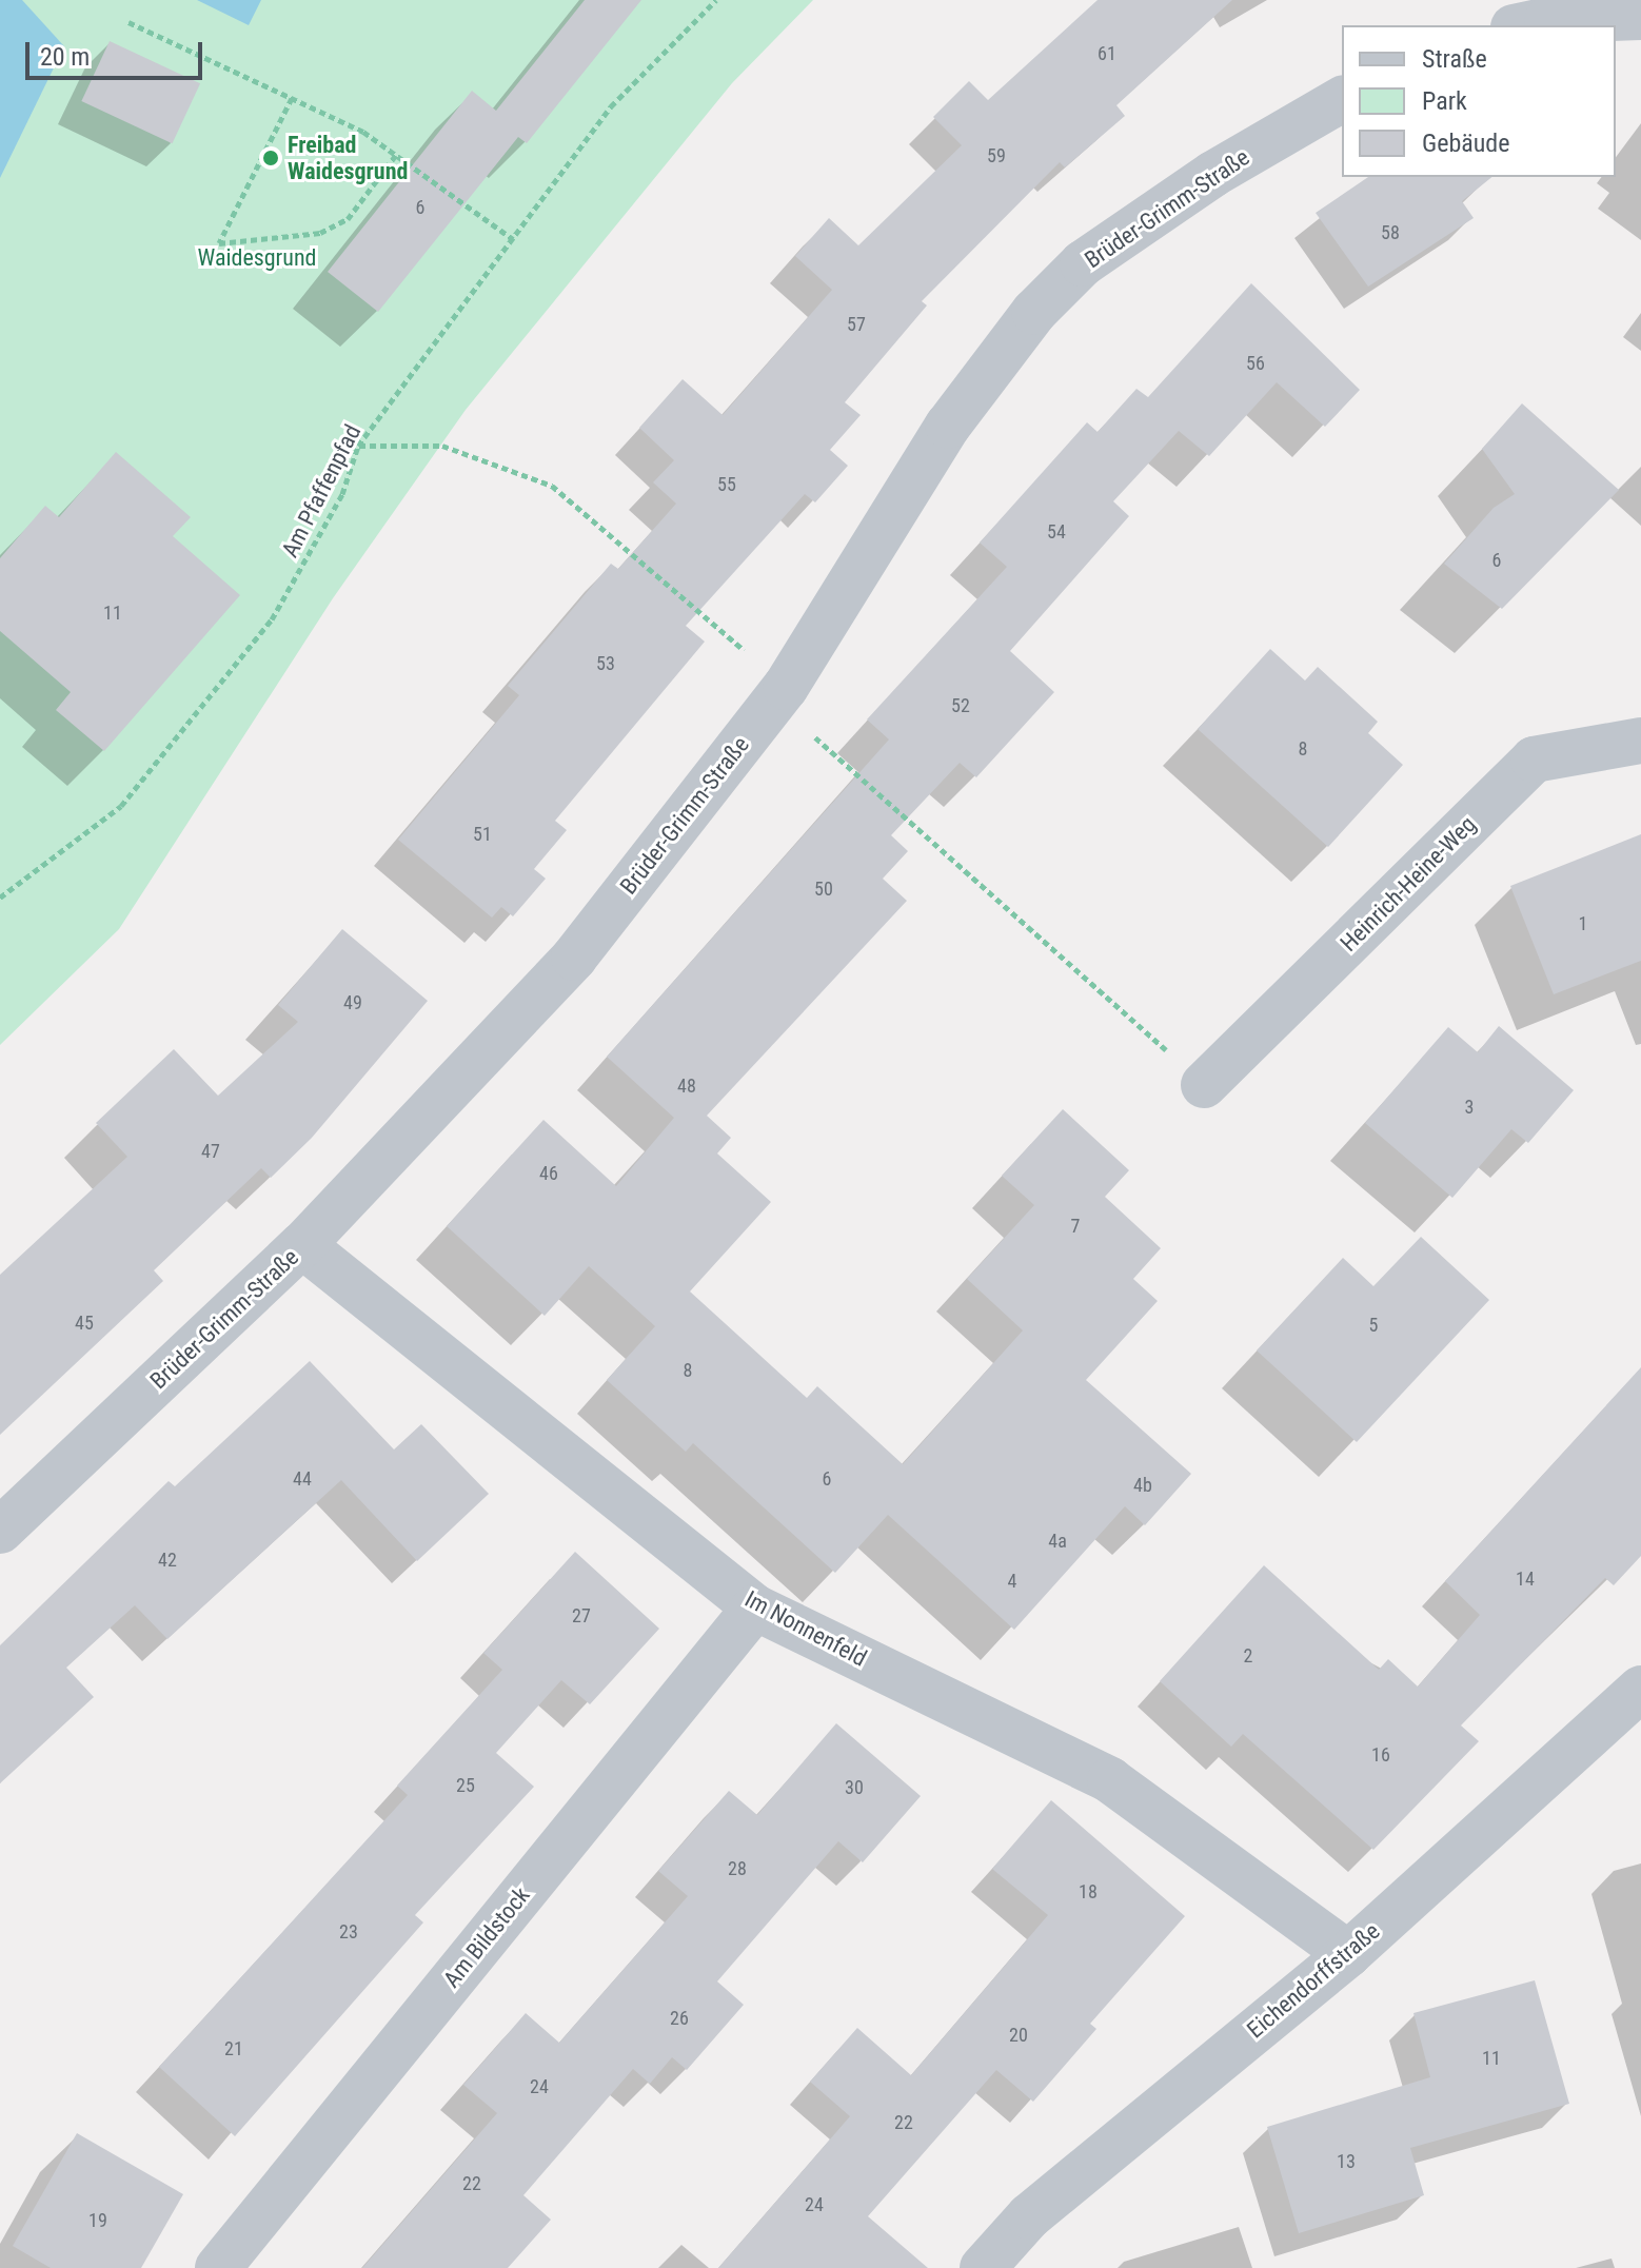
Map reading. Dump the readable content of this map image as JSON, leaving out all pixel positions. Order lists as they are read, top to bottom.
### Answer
{
  "streets": {
    "street": [
      "Brüder-Grimm-Straße",
      "Heinrich-Heine-Weg",
      "Im Nonnenfeld",
      "Am Bildstock",
      "Eichendorffstraße"
    ],
    "path": ["Am Pfaffenpfad"]
  },
  "crossings": [
    ["Brüder-Grimm-Straße", "Im Nonnenfeld"],
    ["Im Nonnenfeld", "Am Bildstock"],
    ["Im Nonnenfeld", "Eichendorffstraße"]
  ],
  "parks": ["Waidesgrund"],
  "places": ["Freibad Waidesgrund"],
  "house_numbers": [
    "61",
    "59",
    "6",
    "58",
    "57",
    "56",
    "55",
    "54",
    "6",
    "11",
    "53",
    "52",
    "8",
    "51",
    "50",
    "1",
    "49",
    "48",
    "3",
    "47",
    "46",
    "7",
    "45",
    "5",
    "8",
    "44",
    "6",
    "4b",
    "4a",
    "42",
    "14",
    "4",
    "27",
    "2",
    "16",
    "25",
    "30",
    "28",
    "18",
    "23",
    "26",
    "20",
    "21",
    "11",
    "24",
    "22",
    "13",
    "22",
    "24",
    "19"
  ],
  "legend": ["Straße", "Park", "Gebäude"],
  "scale_bar": "20 m"
}
